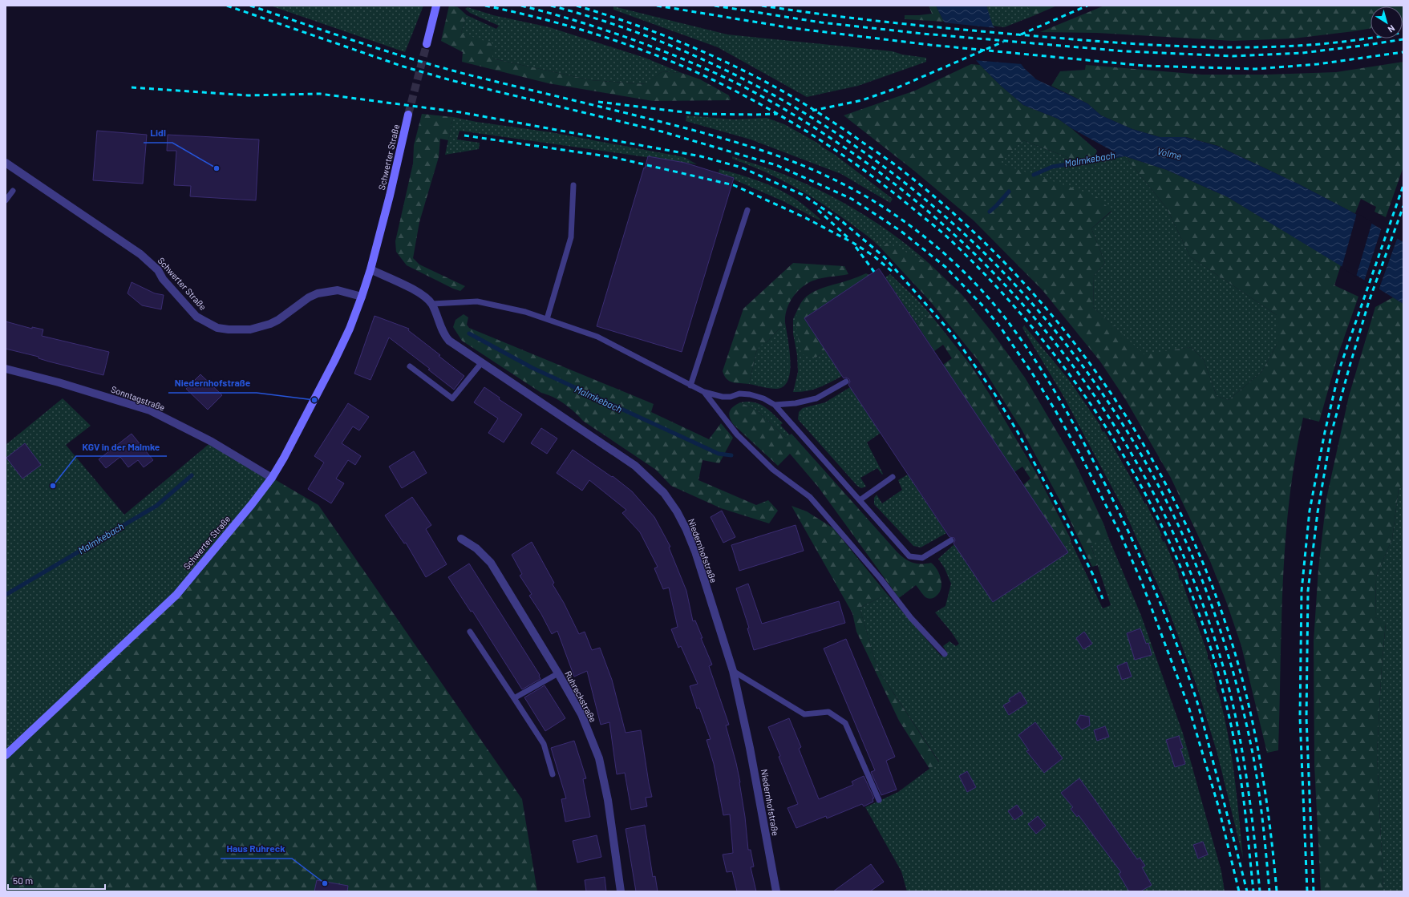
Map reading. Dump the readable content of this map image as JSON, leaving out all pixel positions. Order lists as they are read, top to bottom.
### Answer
{
  "streets": {
    "main road": ["Schwerter Straße"],
    "street": ["Sonntagstraße", "Niedernhofstraße", "Ruhreckstraße"]
  },
  "crossings": [
    ["Schwerter Straße", "Sonntagstraße"],
    ["Schwerter Straße", "Niedernhofstraße"]
  ],
  "water": ["Volme", "Malmkebach"],
  "places": [
    "Lidl",
    "Niedernhofstraße",
    "KGV in der Malmke",
    "Haus Ruhreck"
  ],
  "scale_bar": "50 m",
  "north": "bottom right"
}
